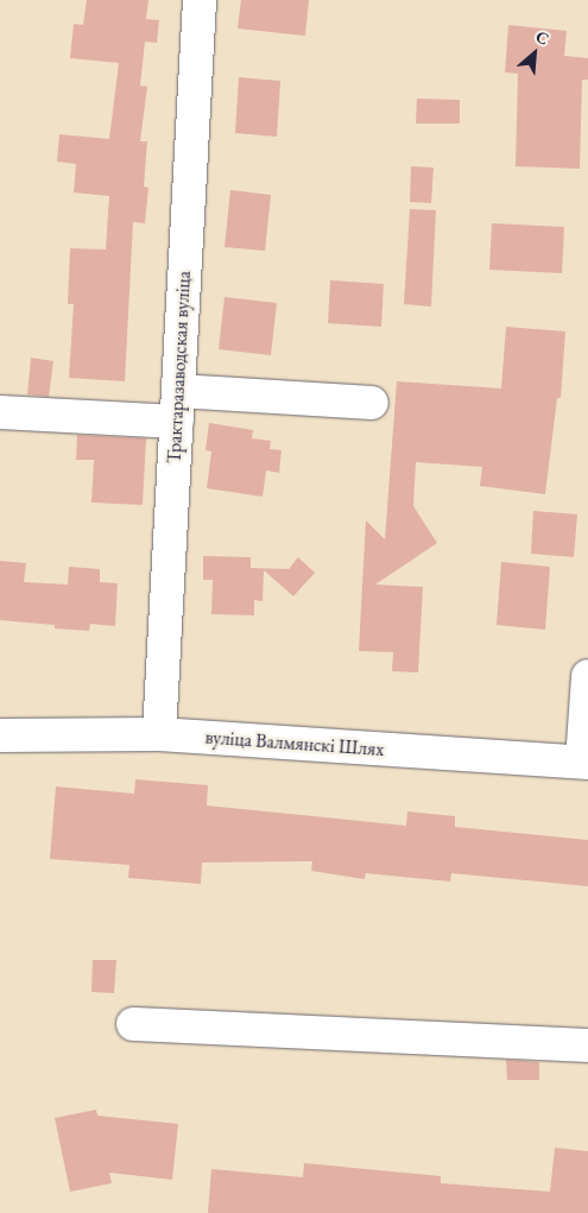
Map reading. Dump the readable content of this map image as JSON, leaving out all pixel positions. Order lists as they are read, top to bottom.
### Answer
{
  "streets": {
    "street": ["Трактаразаводская вуліца", "вуліца Валмянскі Шлях"]
  },
  "crossings": [
    ["Трактаразаводская вуліца", "вуліца Валмянскі Шлях"]
  ],
  "north": "top right"
}
